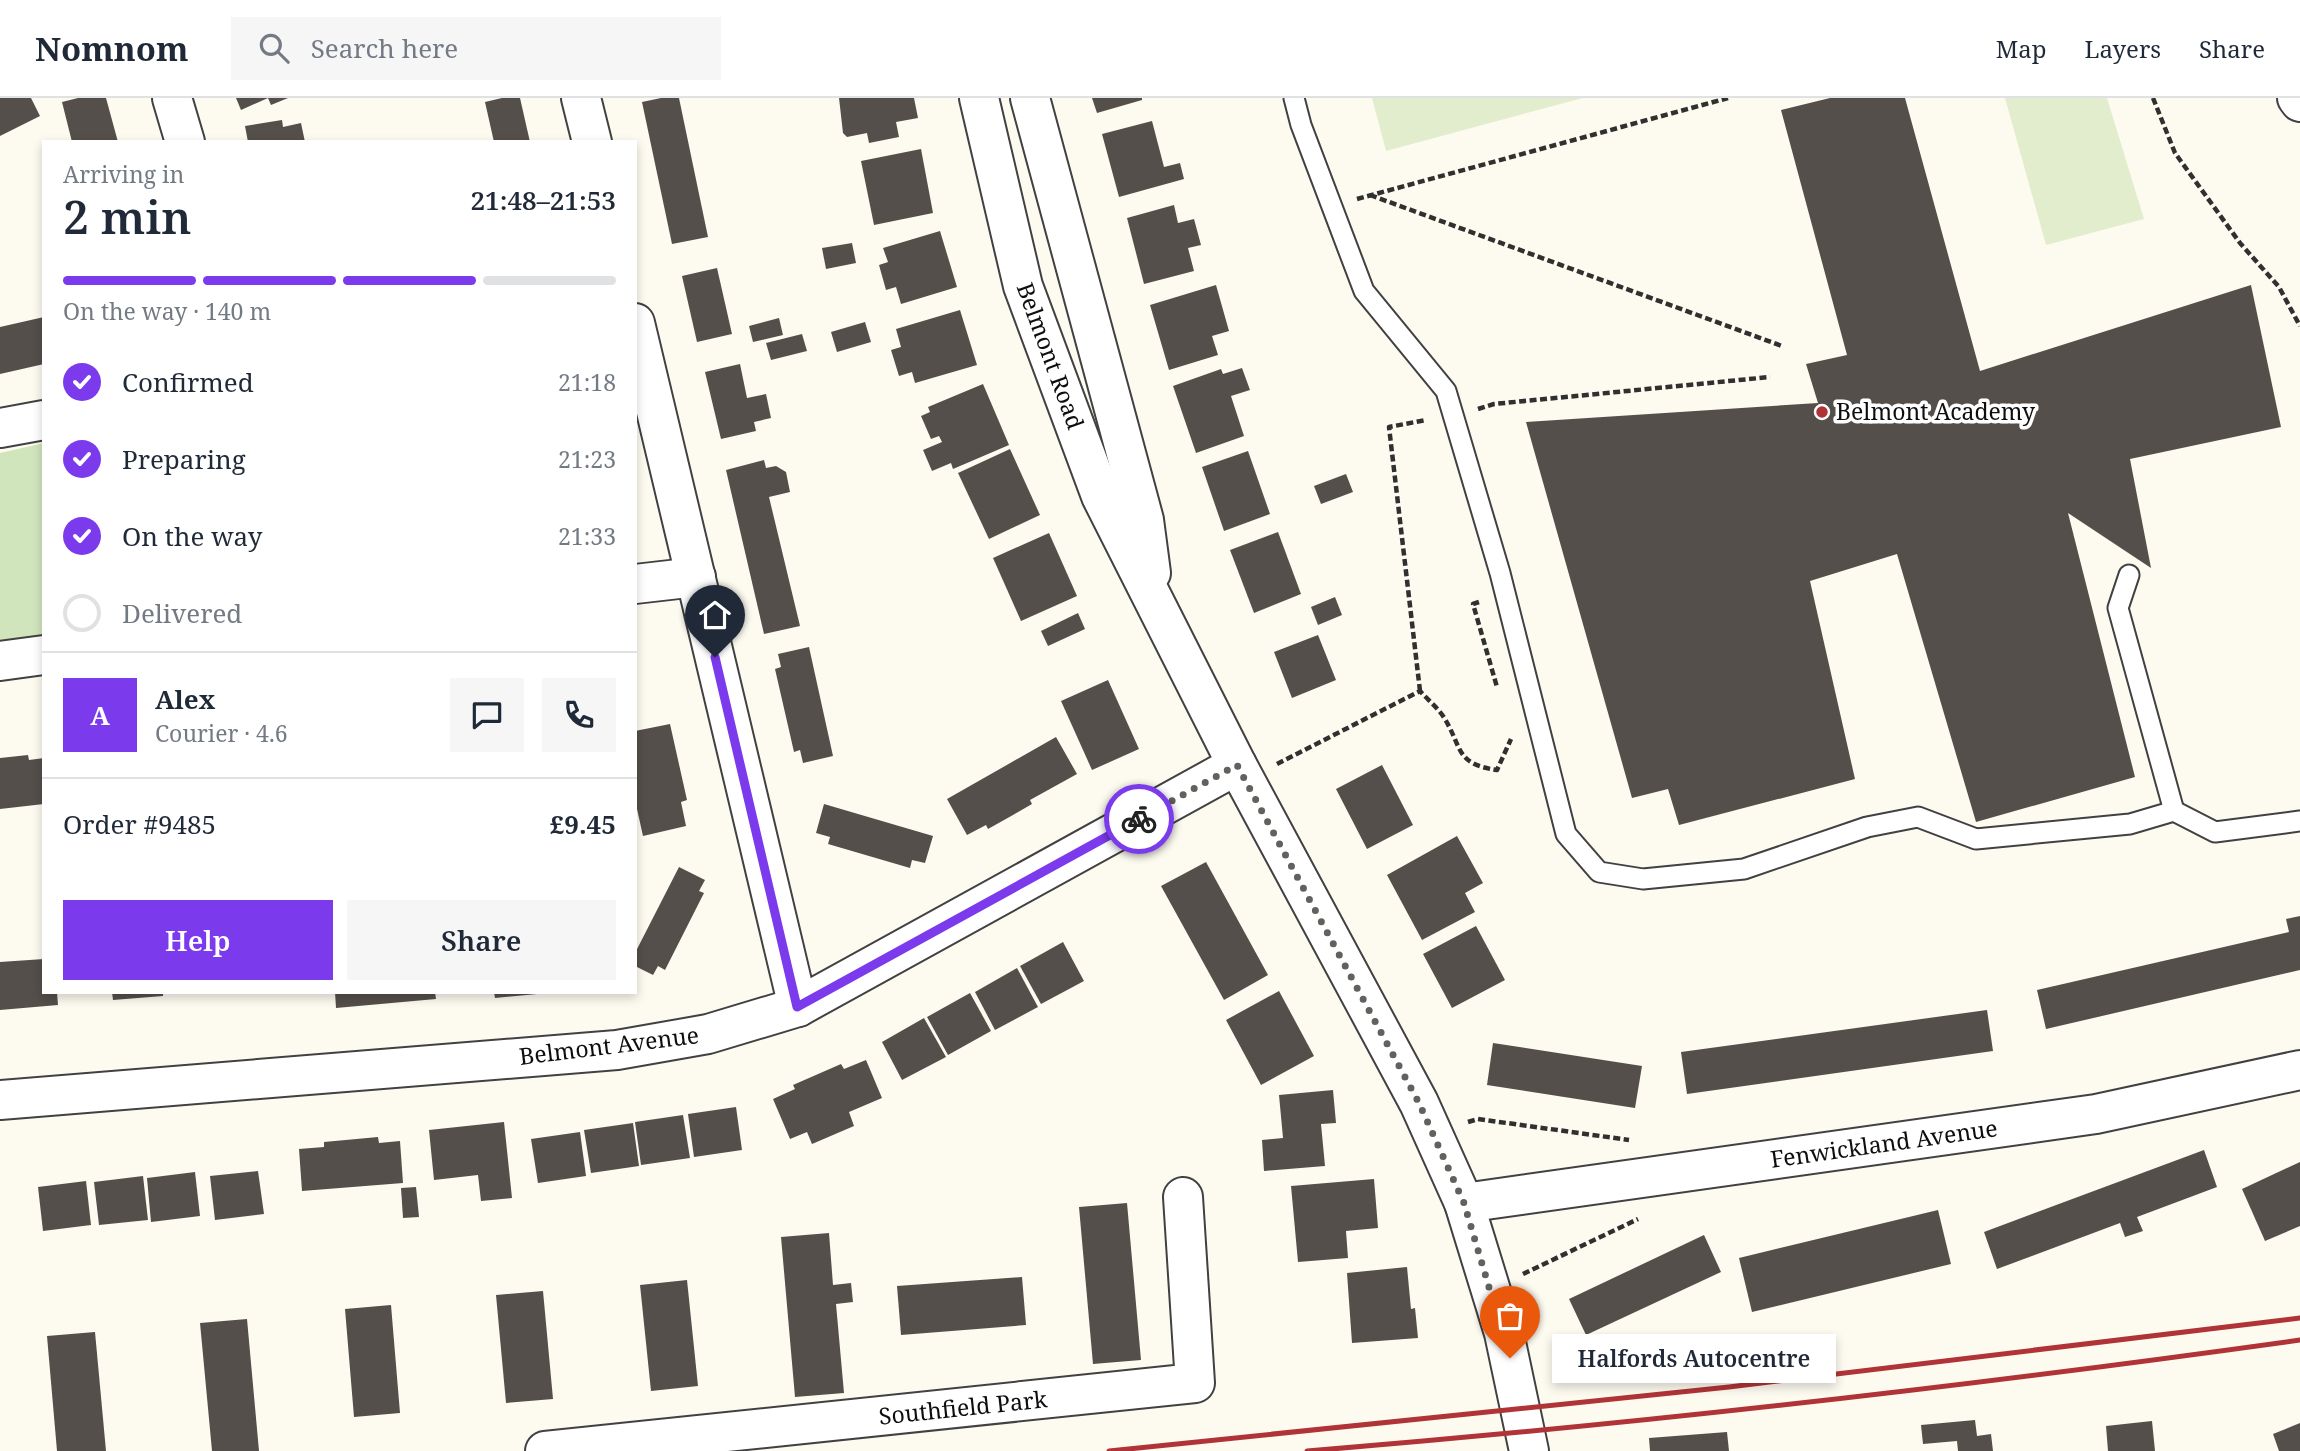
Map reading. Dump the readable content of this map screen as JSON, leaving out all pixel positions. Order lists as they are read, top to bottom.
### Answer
{
  "streets": {
    "street": [
      "Belmont Road",
      "Belmont Avenue",
      "Fenwickland Avenue",
      "Southfield Park"
    ]
  },
  "crossings": [
    ["Belmont Road", "Belmont Avenue"],
    ["Belmont Road", "Fenwickland Avenue"]
  ],
  "places": ["Belmont Academy", "Halfords Autocentre"],
  "page": {
    "header": "Nomnom",
    "search": "Search here",
    "nav": ["Map", "Layers", "Share"],
    "heading": ["2 min", "Arriving in", "21:48–21:53"],
    "panel": [
      "Alex",
      "Courier · 4.6",
      "Order #9485",
      "£9.45"
    ],
    "bar": "On the way · 140 m",
    "list": [
      ["Confirmed", "21:18"],
      ["Preparing", "21:23"],
      ["On the way", "21:33"],
      "Delivered"
    ],
    "round": "A",
    "buttons": ["Help", "Share"],
    "bubble": "Halfords Autocentre"
  }
}
